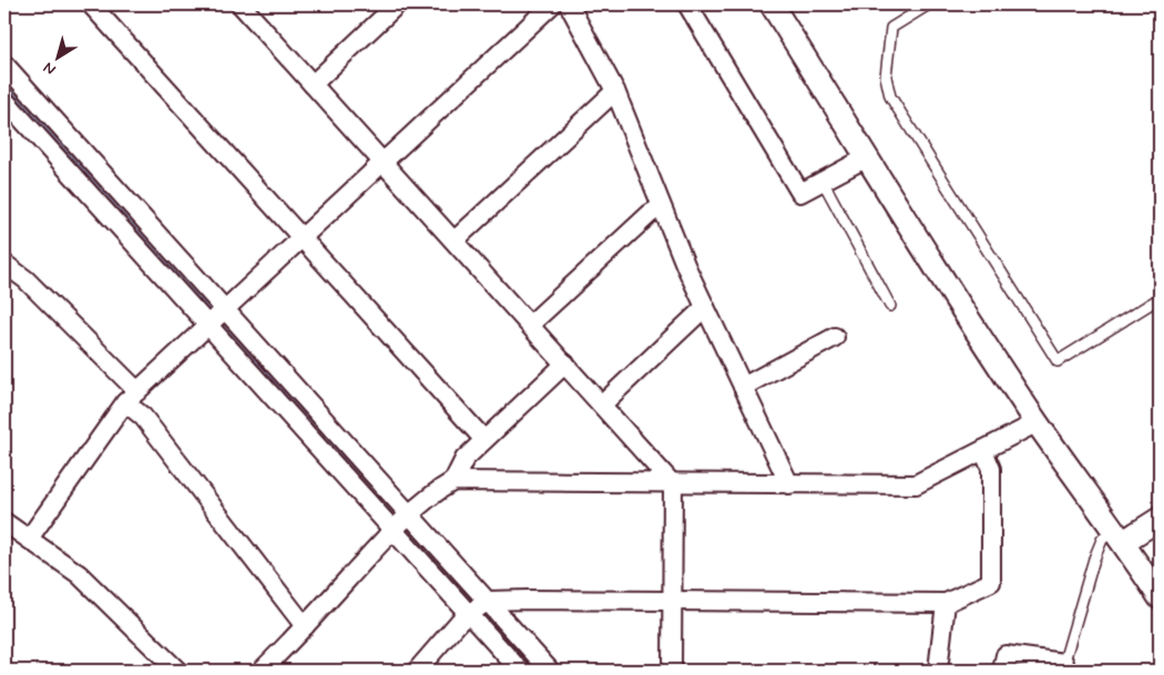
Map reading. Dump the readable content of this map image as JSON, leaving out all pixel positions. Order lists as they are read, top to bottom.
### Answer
{
  "north": "bottom left"
}
